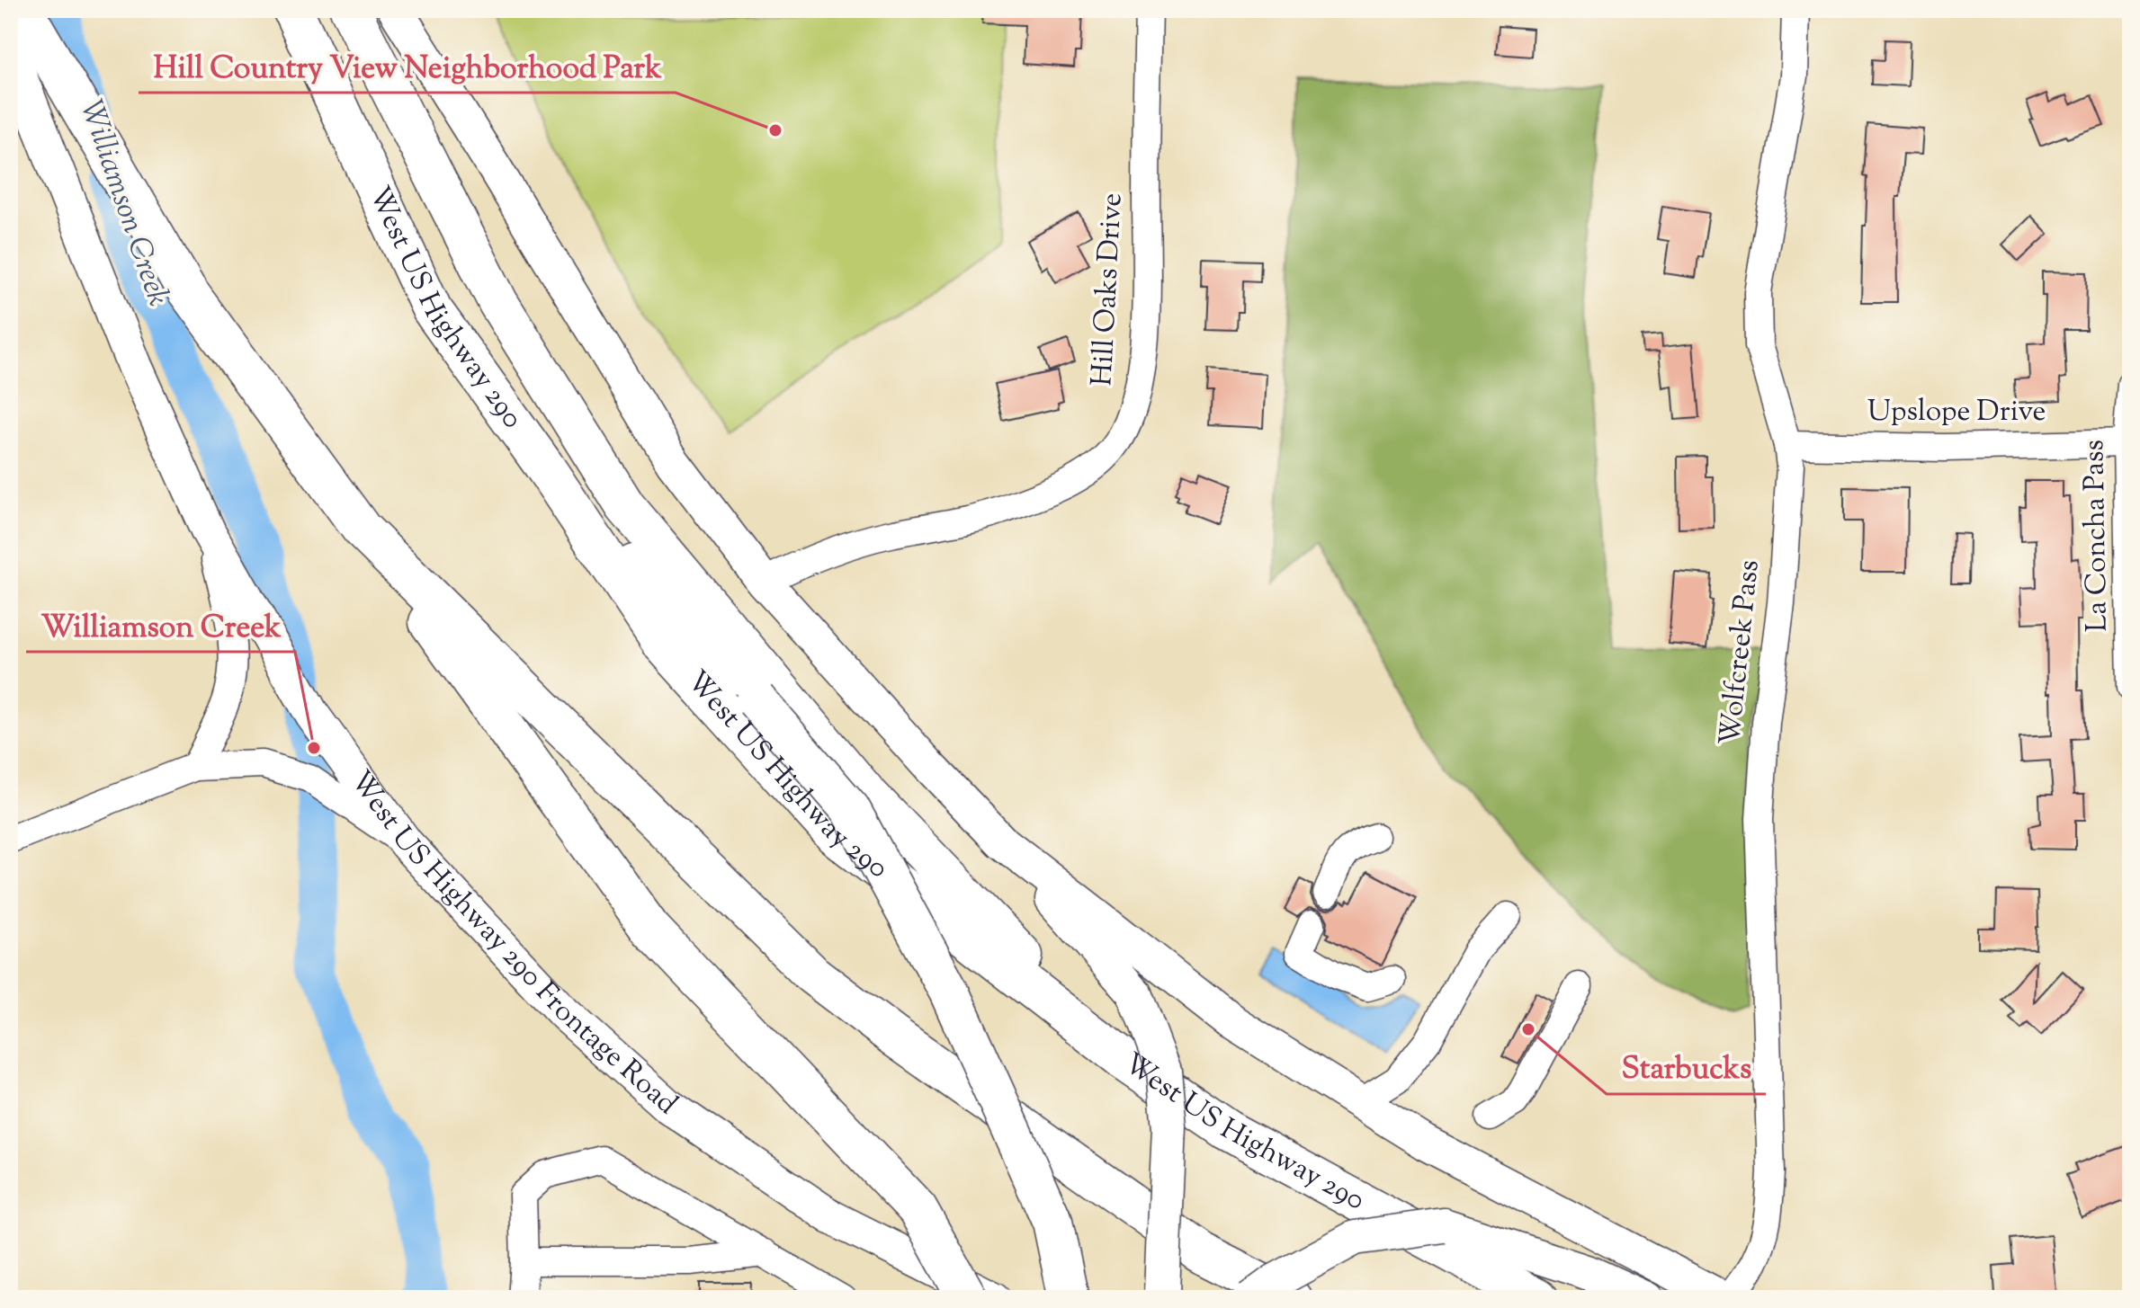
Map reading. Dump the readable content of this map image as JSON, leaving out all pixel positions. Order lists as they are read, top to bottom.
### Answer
{
  "streets": {
    "highway": ["West US Highway 290"],
    "main road": ["West US Highway 290 Frontage Road"],
    "street": [
      "Hill Oaks Drive",
      "Upslope Drive",
      "La Concha Pass",
      "Wolfcreek Pass"
    ]
  },
  "crossings": [
    ["Upslope Drive", "La Concha Pass"],
    ["Upslope Drive", "Wolfcreek Pass"]
  ],
  "water": ["Williamson Creek"],
  "places": ["Hill Country View Neighborhood Park", "Williamson Creek", "Starbucks"]
}
